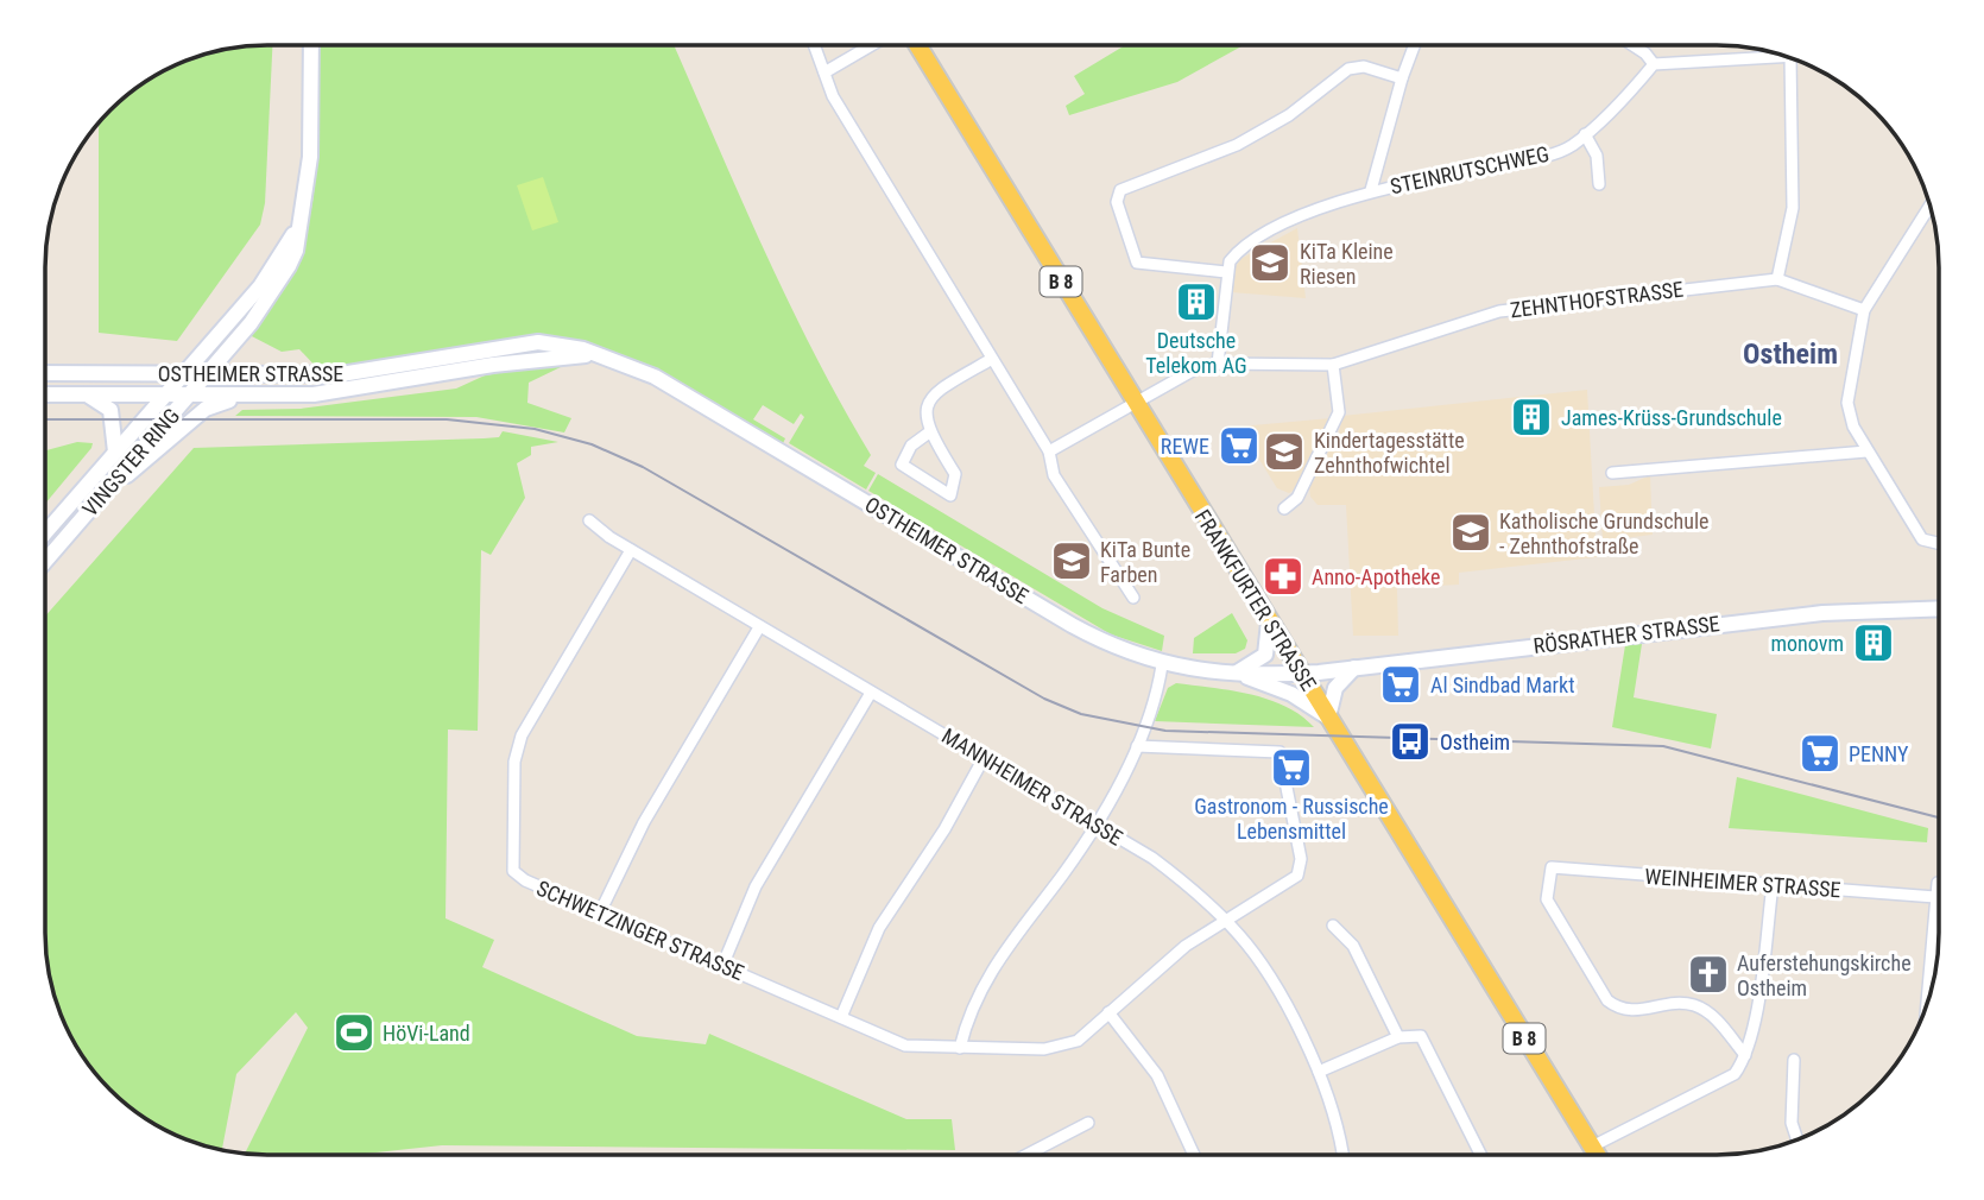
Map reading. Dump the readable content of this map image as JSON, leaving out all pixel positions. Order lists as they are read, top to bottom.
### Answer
{
  "streets": {
    "main road": [
      "B 8",
      "OSTHEIMER STRASSE",
      "VINGSTER RING",
      "FRANKFURTER STRASSE",
      "RÖSRATHER STRASSE"
    ],
    "street": [
      "STEINRUTSCHWEG",
      "ZEHNTHOFSTRASSE",
      "MANNHEIMER STRASSE",
      "WEINHEIMER STRASSE",
      "SCHWETZINGER STRASSE"
    ]
  },
  "crossings": [
    ["B 8", "OSTHEIMER STRASSE"],
    ["B 8", "FRANKFURTER STRASSE"],
    ["ZEHNTHOFSTRASSE", "FRANKFURTER STRASSE"],
    ["OSTHEIMER STRASSE", "VINGSTER RING"],
    ["OSTHEIMER STRASSE", "FRANKFURTER STRASSE"],
    ["OSTHEIMER STRASSE", "RÖSRATHER STRASSE"],
    ["FRANKFURTER STRASSE", "RÖSRATHER STRASSE"],
    ["MANNHEIMER STRASSE", "SCHWETZINGER STRASSE"]
  ],
  "districts": ["Ostheim"],
  "places": {
    "school or university": [
      "KiTa Kleine Riesen",
      "Kindertagesstätte Zehnthofwichtel",
      "Katholische Grundschule - Zehnthofstraße",
      "KiTa Bunte Farben"
    ],
    "building": ["Deutsche Telekom AG", "James-Krüss-Grundschule", "monovm"],
    "supermarket": [
      "REWE",
      "Al Sindbad Markt",
      "PENNY",
      "Gastronom - Russische Lebensmittel"
    ],
    "pharmacy": ["Anno-Apotheke"],
    "bus stop": ["Ostheim"],
    "church": ["Auferstehungskirche Ostheim"],
    "sports": ["HöVi-Land"]
  }
}
